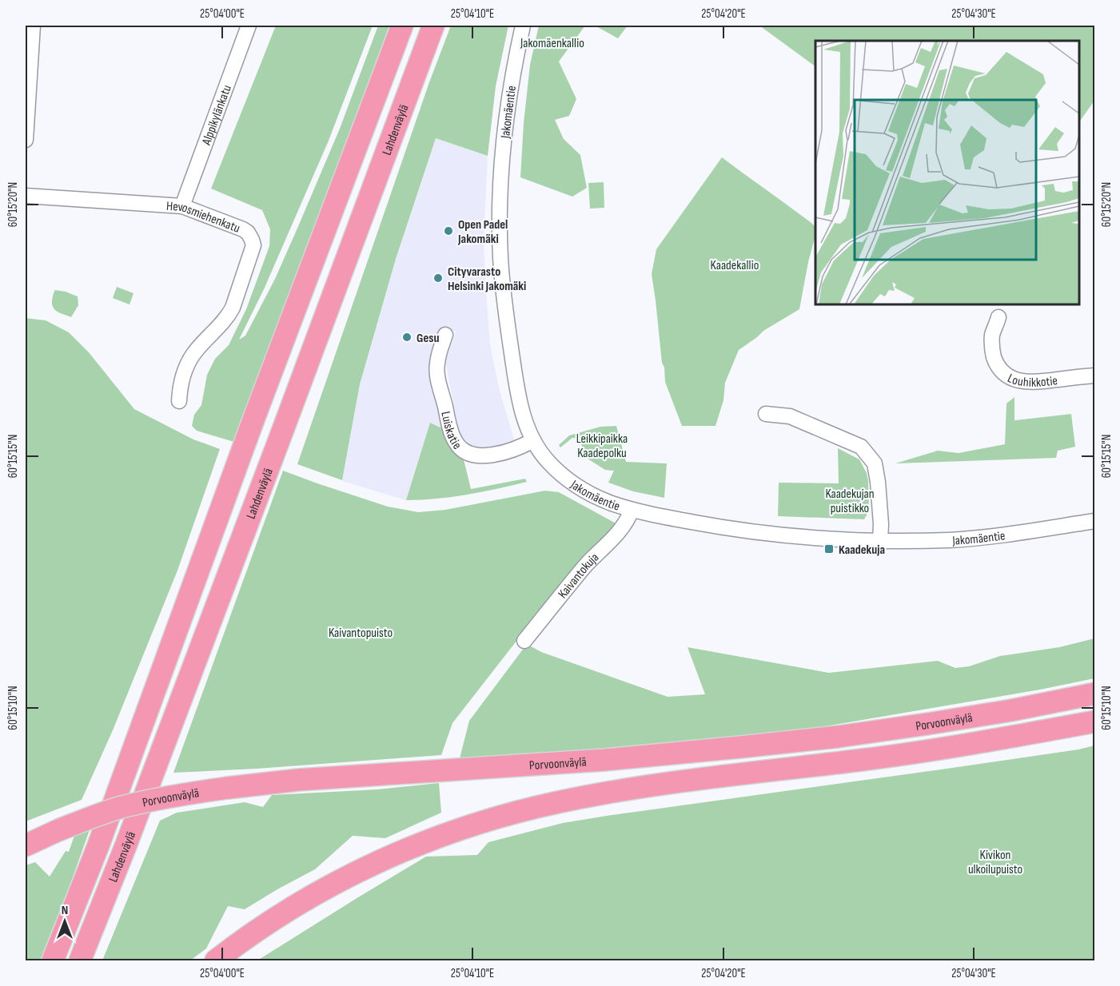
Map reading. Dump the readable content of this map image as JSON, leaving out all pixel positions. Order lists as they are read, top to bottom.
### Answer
{
  "streets": {
    "highway": ["Lahdenväylä", "Porvoonväylä"],
    "street": [
      "Jakomäentie",
      "Alppikylänkatu",
      "Hevosmiehenkatu",
      "Louhikkotie",
      "Luiskatie",
      "Kaivantokuja"
    ]
  },
  "crossings": [
    ["Jakomäentie", "Luiskatie"],
    ["Jakomäentie", "Kaivantokuja"],
    ["Alppikylänkatu", "Hevosmiehenkatu"]
  ],
  "parks": [
    "Jakomäenkallio",
    "Kaadekallio",
    "Leikkipaikka Kaadepolku",
    "Kaadekujan puistikko",
    "Kaivantopuisto",
    "Kivikon ulkoilupuisto"
  ],
  "places": {
    "other": ["Open Padel Jakomäki", "Cityvarasto Helsinki Jakomäki", "Gesu"],
    "transit": ["Kaadekuja"]
  },
  "north": "top",
  "coordinates": [
    "25°04'00\"E",
    "25°04'10\"E",
    "25°04'20\"E",
    "25°04'30\"E",
    "60°15'20\"N",
    "60°15'15\"N",
    "60°15'10\"N"
  ]
}
